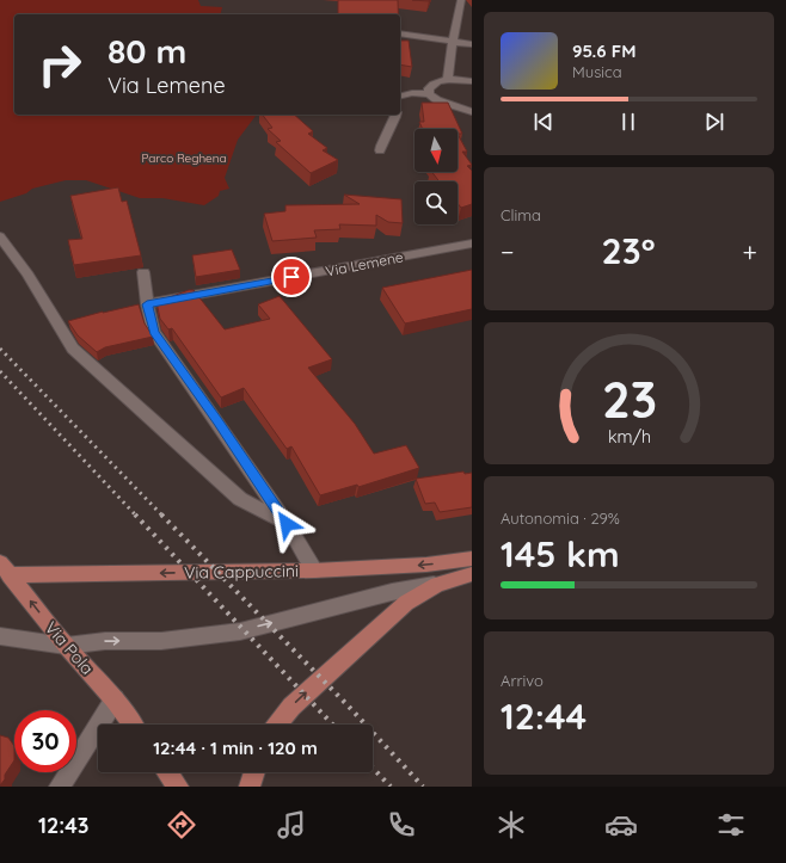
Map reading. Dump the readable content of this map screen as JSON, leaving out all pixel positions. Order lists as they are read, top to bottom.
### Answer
{
  "streets": {
    "main road": ["Via Cappuccini", "Via Pola"],
    "street": ["Via Lemene"]
  },
  "crossings": [
    ["Via Cappuccini", "Via Pola"]
  ],
  "one_way": ["Via Cappuccini", "Via Pola"],
  "parks": ["Parco Reghena"],
  "north": "bottom",
  "page": {
    "turn": ["80 m", "Via Lemene"],
    "song": ["95.6 FM", "Musica"],
    "tile": [
      "Clima",
      ["Autonomia · 29%", "145 km"],
      ["Arrivo", "12:44"]
    ],
    "heat": ["−", "23°", "+"],
    "limit": "30",
    "trip": "12:44 · 1 min · 120 m",
    "tabs": "12:43",
    "gauge": ["23", "km/h"]
  }
}
